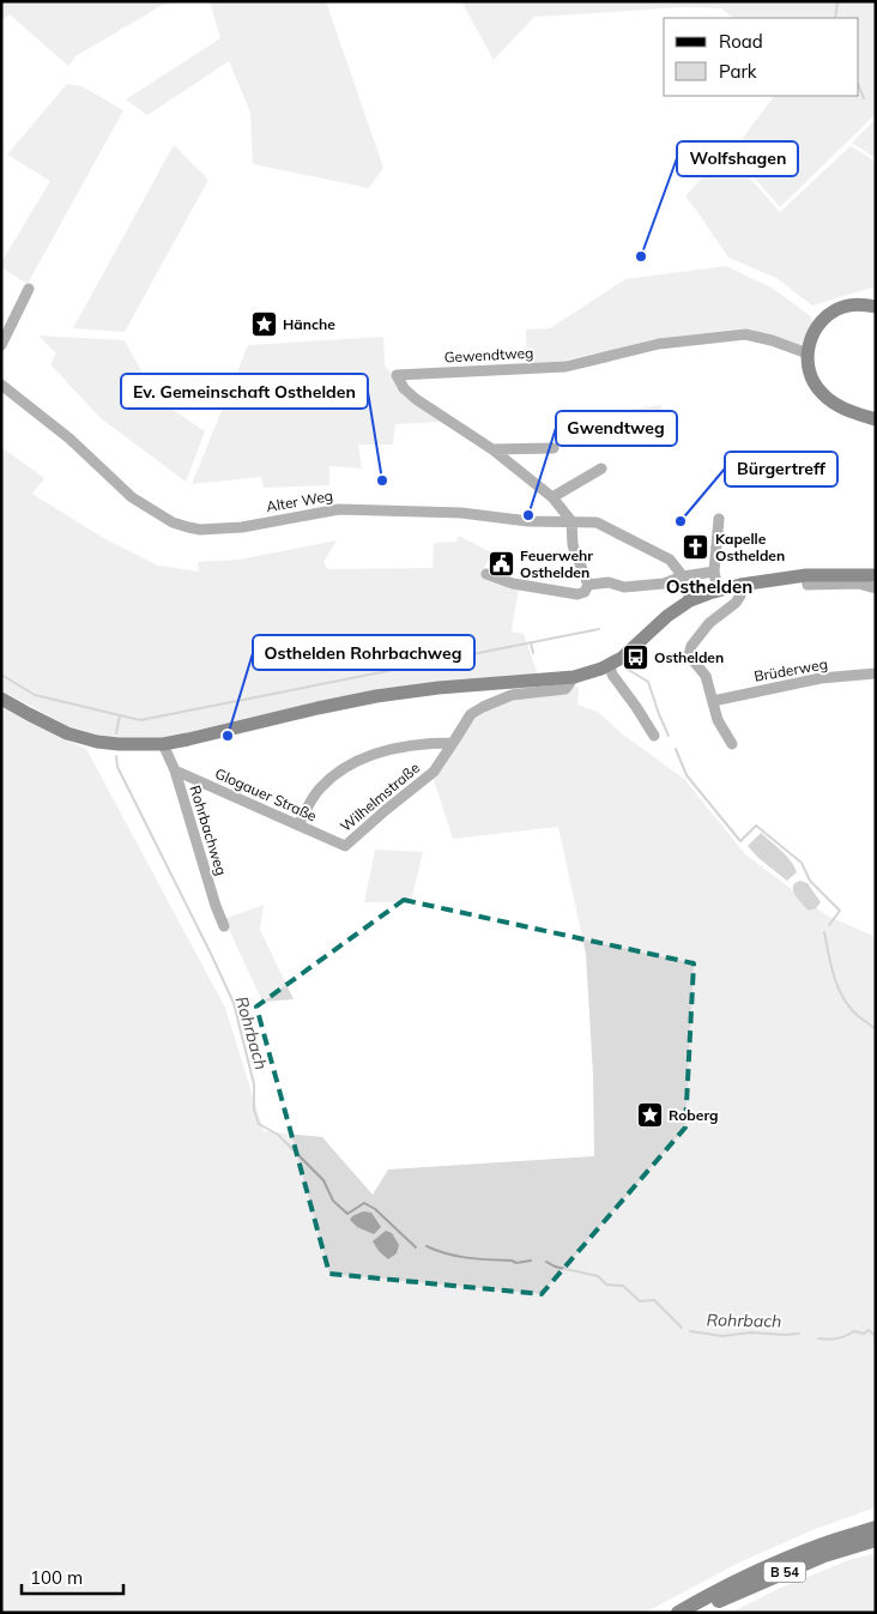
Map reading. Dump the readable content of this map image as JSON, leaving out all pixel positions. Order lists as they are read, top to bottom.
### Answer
{
  "streets": {
    "highway": ["B 54"],
    "street": [
      "Gewendtweg",
      "Alter Weg",
      "Brüderweg",
      "Glogauer Straße",
      "Wilhelmstraße",
      "Rohrbachweg"
    ]
  },
  "crossings": [
    ["Gewendtweg", "Alter Weg"],
    ["Glogauer Straße", "Wilhelmstraße"],
    ["Glogauer Straße", "Rohrbachweg"]
  ],
  "districts": ["Osthelden"],
  "water": ["Rohrbach"],
  "places": {
    "other": [
      "Wolfshagen",
      "Ev. Gemeinschaft Osthelden",
      "Gwendtweg",
      "Bürgertreff",
      "Osthelden Rohrbachweg"
    ],
    "place": ["Hänche", "Roberg"],
    "church": ["Kapelle Osthelden"],
    "public building": ["Feuerwehr Osthelden"],
    "bus stop": ["Osthelden"]
  },
  "legend": ["Road", "Park"],
  "scale_bar": "100 m"
}
